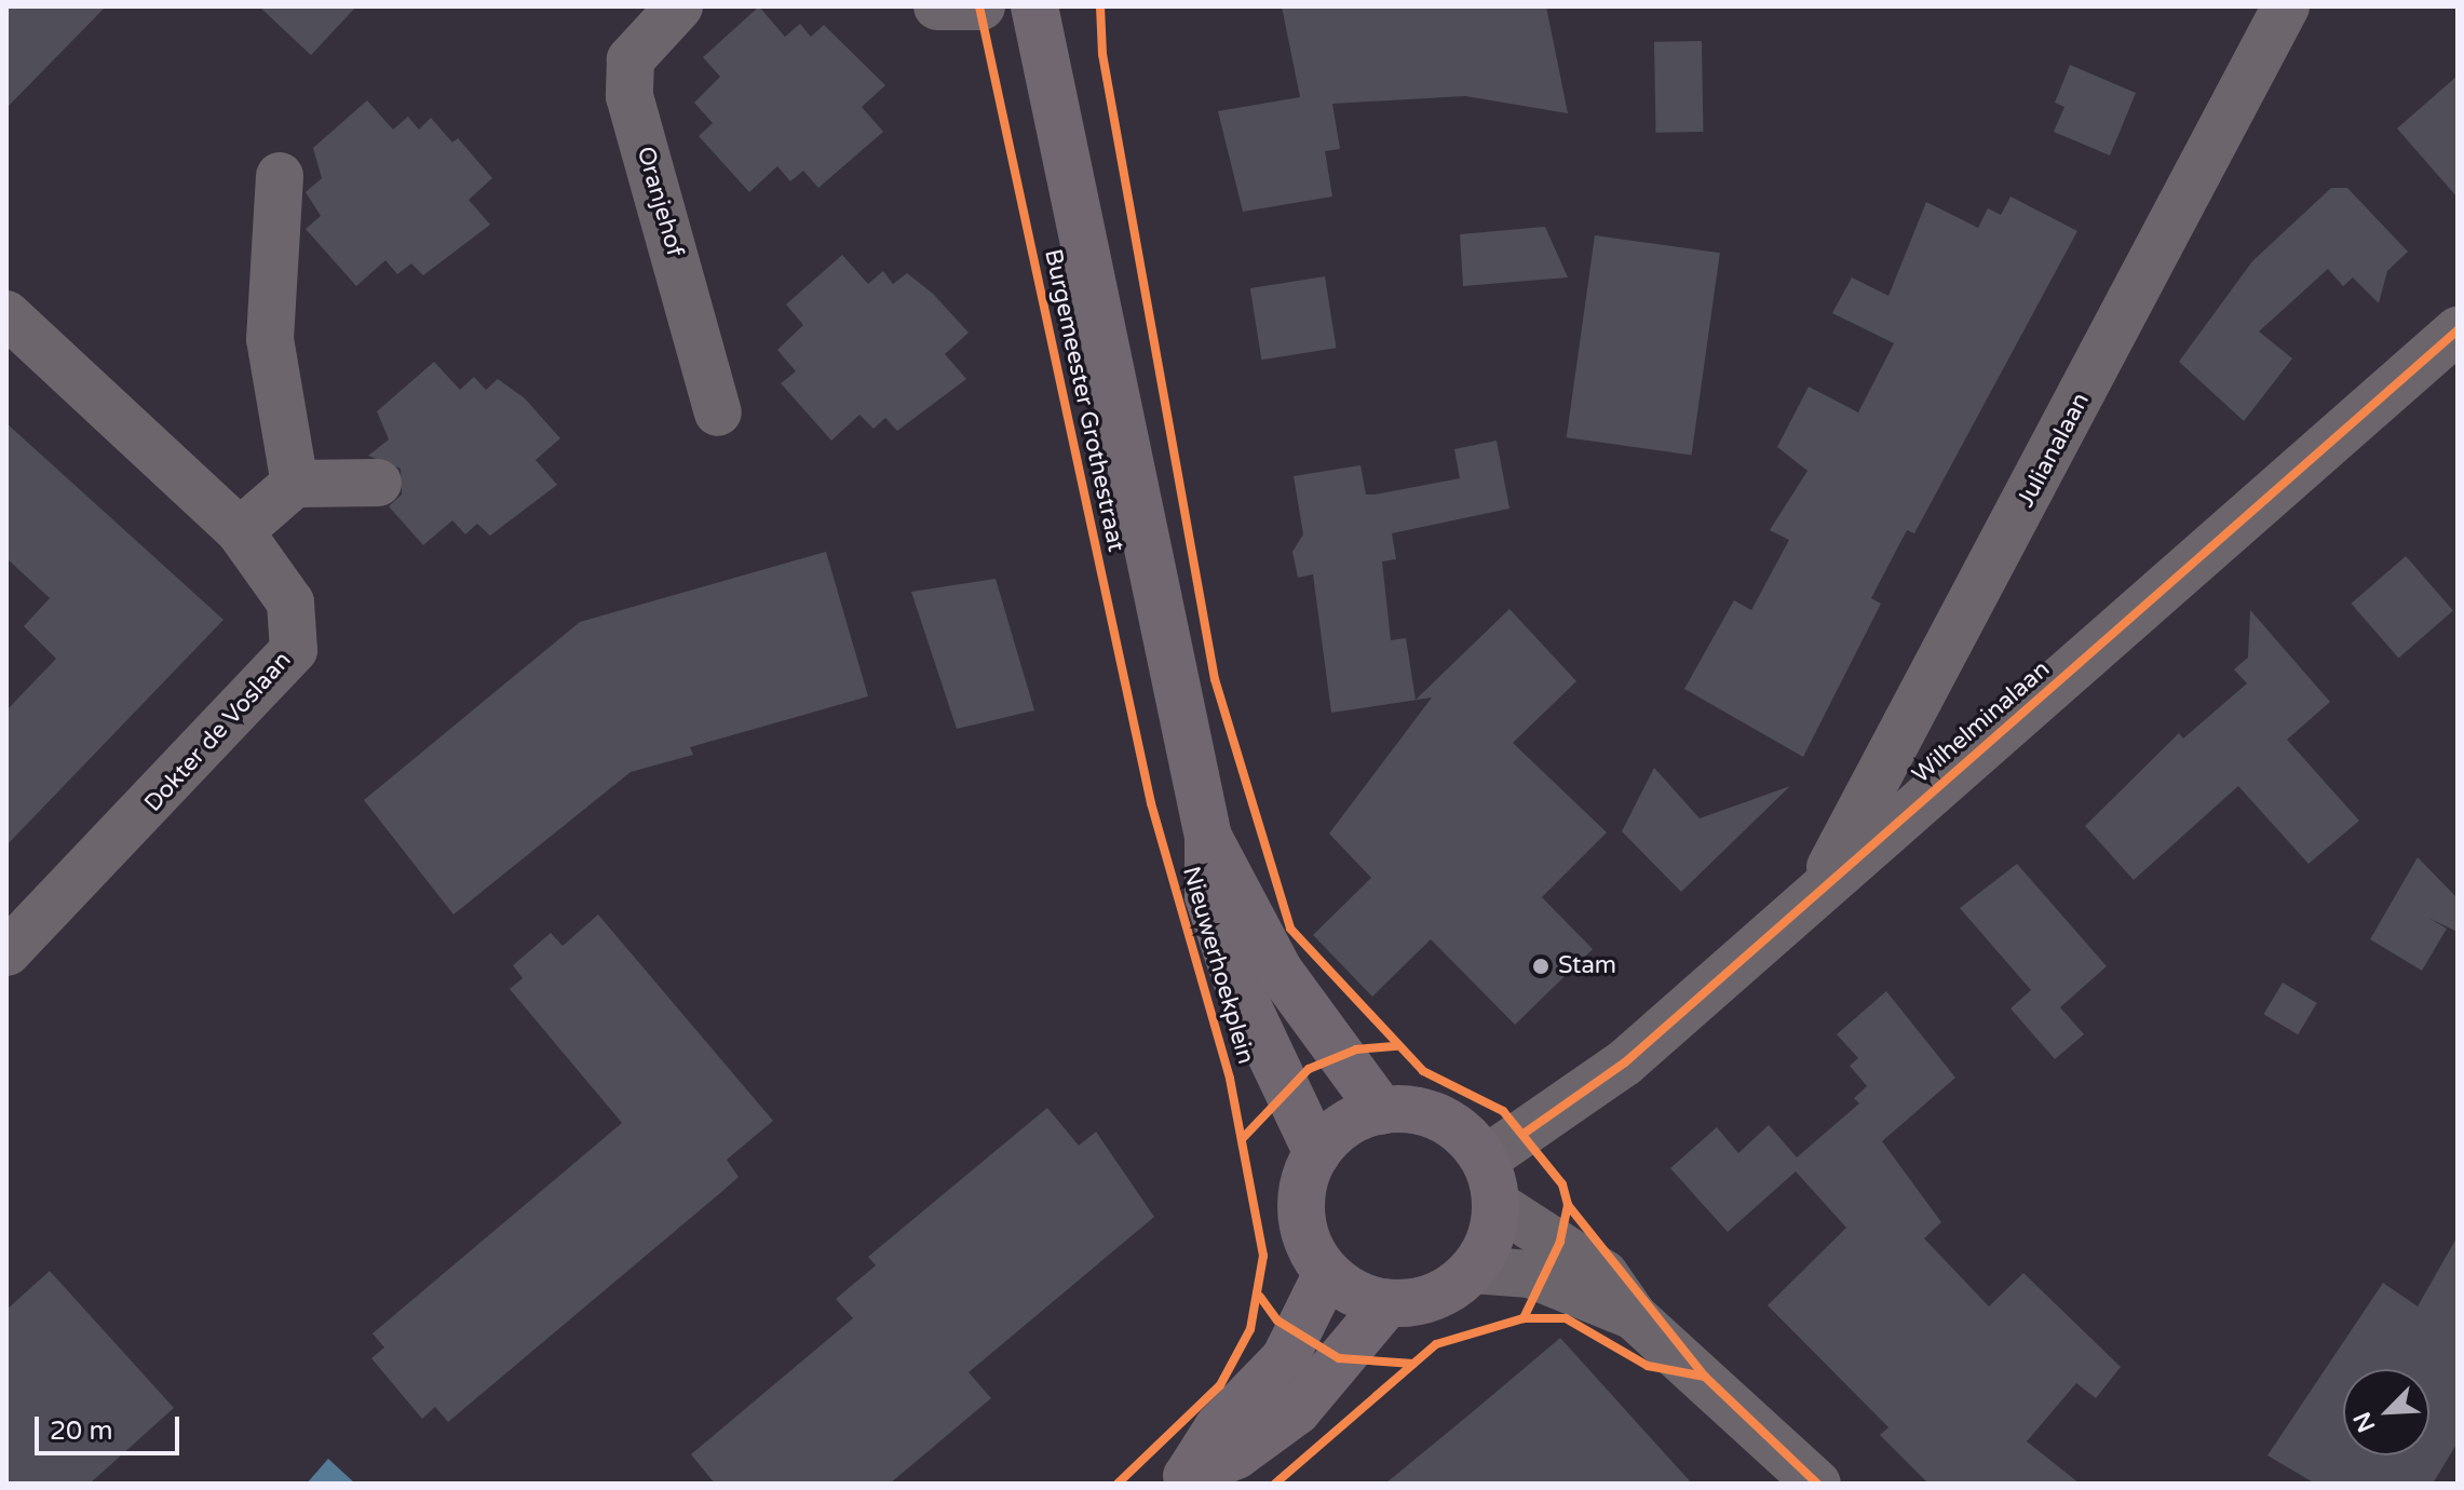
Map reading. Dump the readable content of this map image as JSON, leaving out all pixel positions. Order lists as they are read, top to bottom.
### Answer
{
  "streets": {
    "main road": ["Burgemeester Grothestraat", "Nieuwerhoekplein"],
    "street": [
      "Oranjehof",
      "Julianalaan",
      "Wilhelminalaan",
      "Dokter de Voslaan"
    ]
  },
  "crossings": [
    ["Burgemeester Grothestraat", "Nieuwerhoekplein"],
    ["Julianalaan", "Wilhelminalaan"],
    ["Wilhelminalaan", "Nieuwerhoekplein"]
  ],
  "places": ["Stam"],
  "scale_bar": "20 m",
  "north": "bottom left"
}
